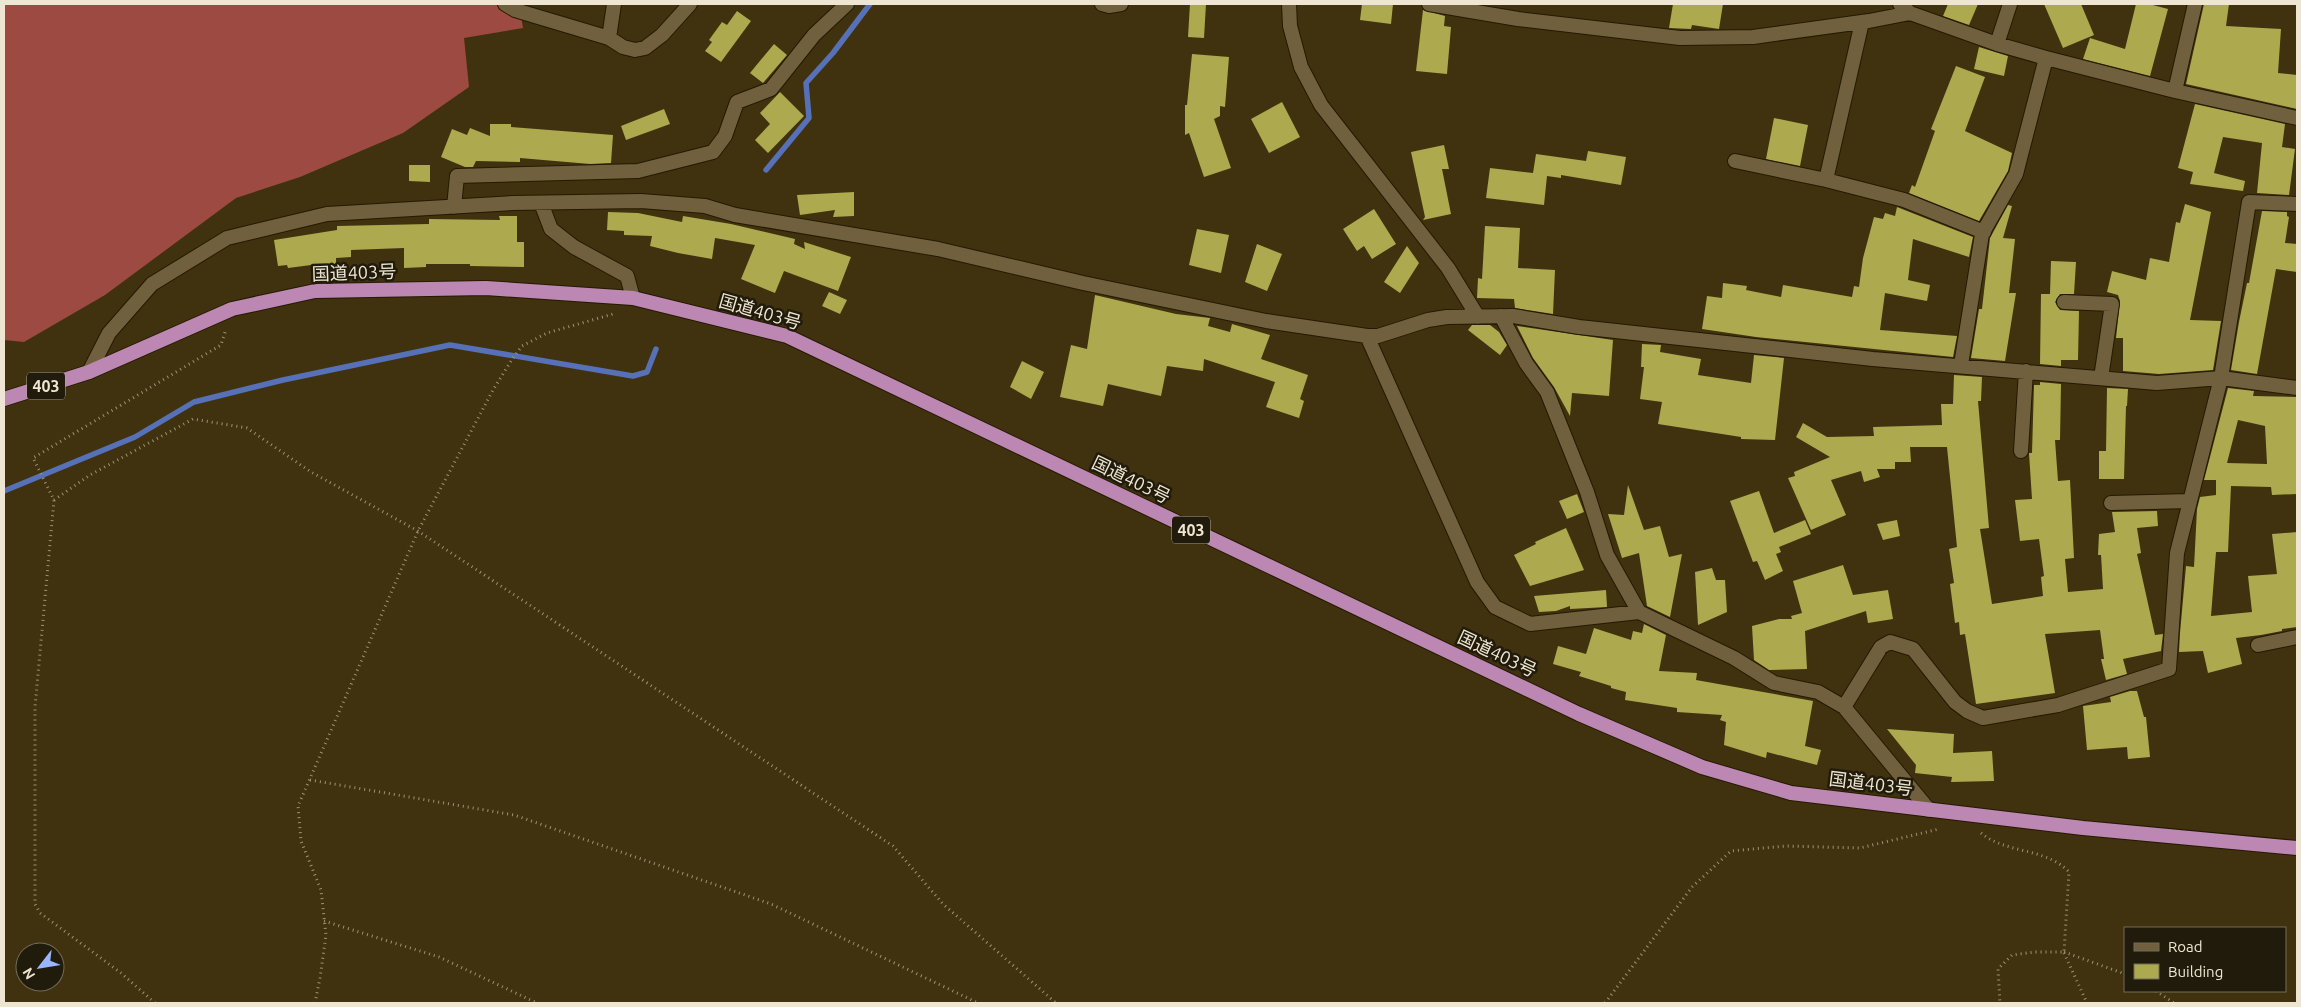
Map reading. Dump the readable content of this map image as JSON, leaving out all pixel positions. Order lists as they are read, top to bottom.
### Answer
{
  "streets": {
    "highway": ["国道403号", "403"]
  },
  "legend": ["Road", "Building"],
  "north": "bottom left"
}
